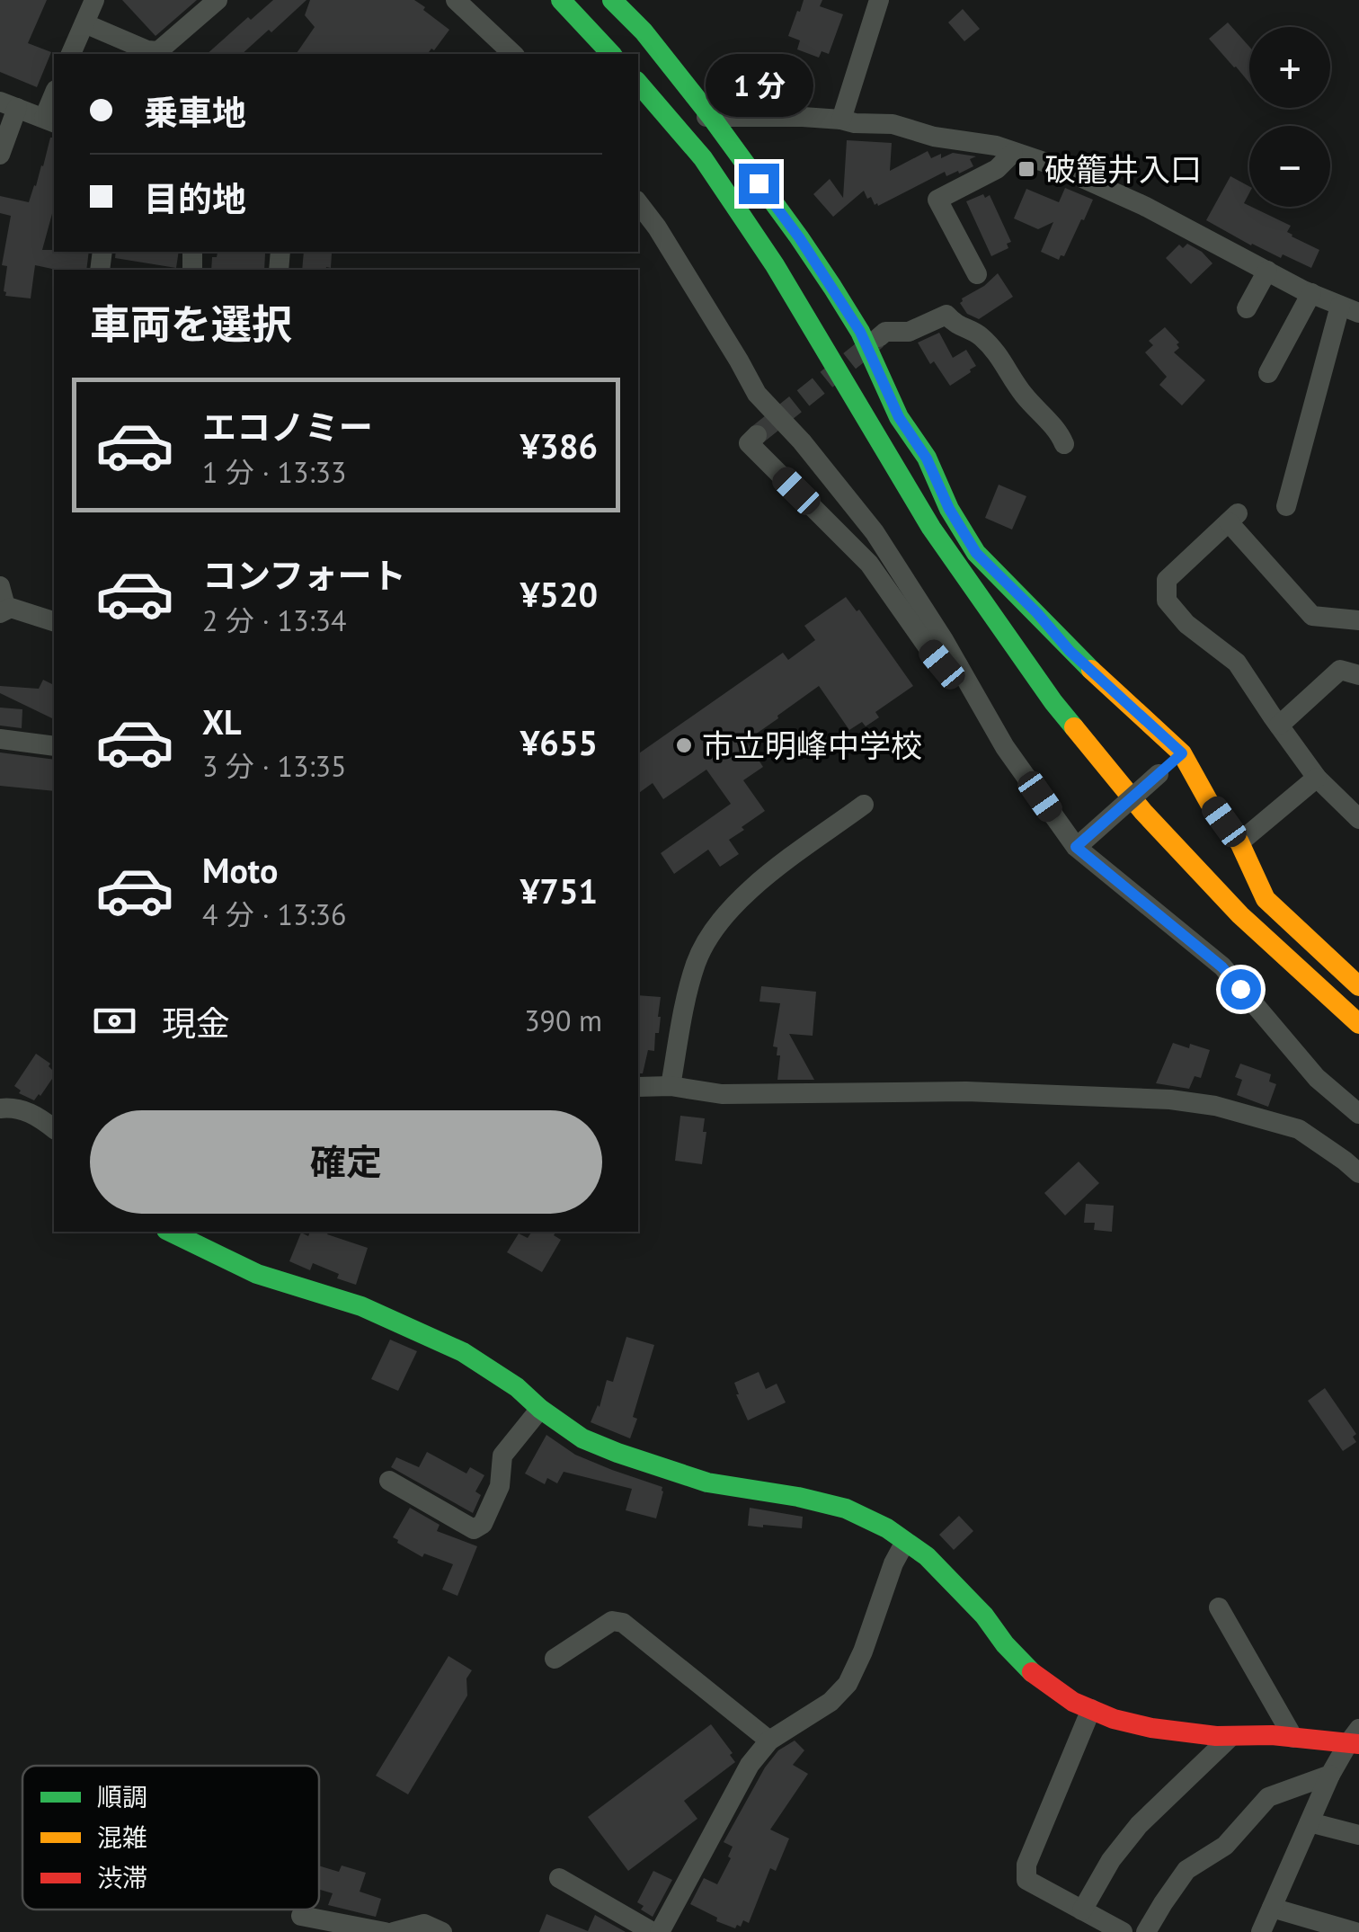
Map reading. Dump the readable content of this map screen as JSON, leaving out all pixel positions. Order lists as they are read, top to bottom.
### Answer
{
  "places": {
    "transit": ["破籠井入口"],
    "other": ["市立明峰中学校"]
  },
  "legend": ["順調", "混雑", "渋滞"],
  "page": {
    "map_buttons": ["+", "−"],
    "bubble": "1 分",
    "banner": ["乗車地", "目的地"],
    "heading": "車両を選択",
    "list": [
      {
        "name": "エコノミー",
        "note": "1 分 · 13:33",
        "value": "¥386"
      },
      {
        "name": "コンフォート",
        "note": "2 分 · 13:34",
        "value": "¥520"
      },
      {
        "name": "XL",
        "note": "3 分 · 13:35",
        "value": "¥655"
      },
      {
        "name": "Moto",
        "note": "4 分 · 13:36",
        "value": "¥751"
      }
    ],
    "pay": ["現金", "390 m"],
    "buttons": "確定"
  }
}
